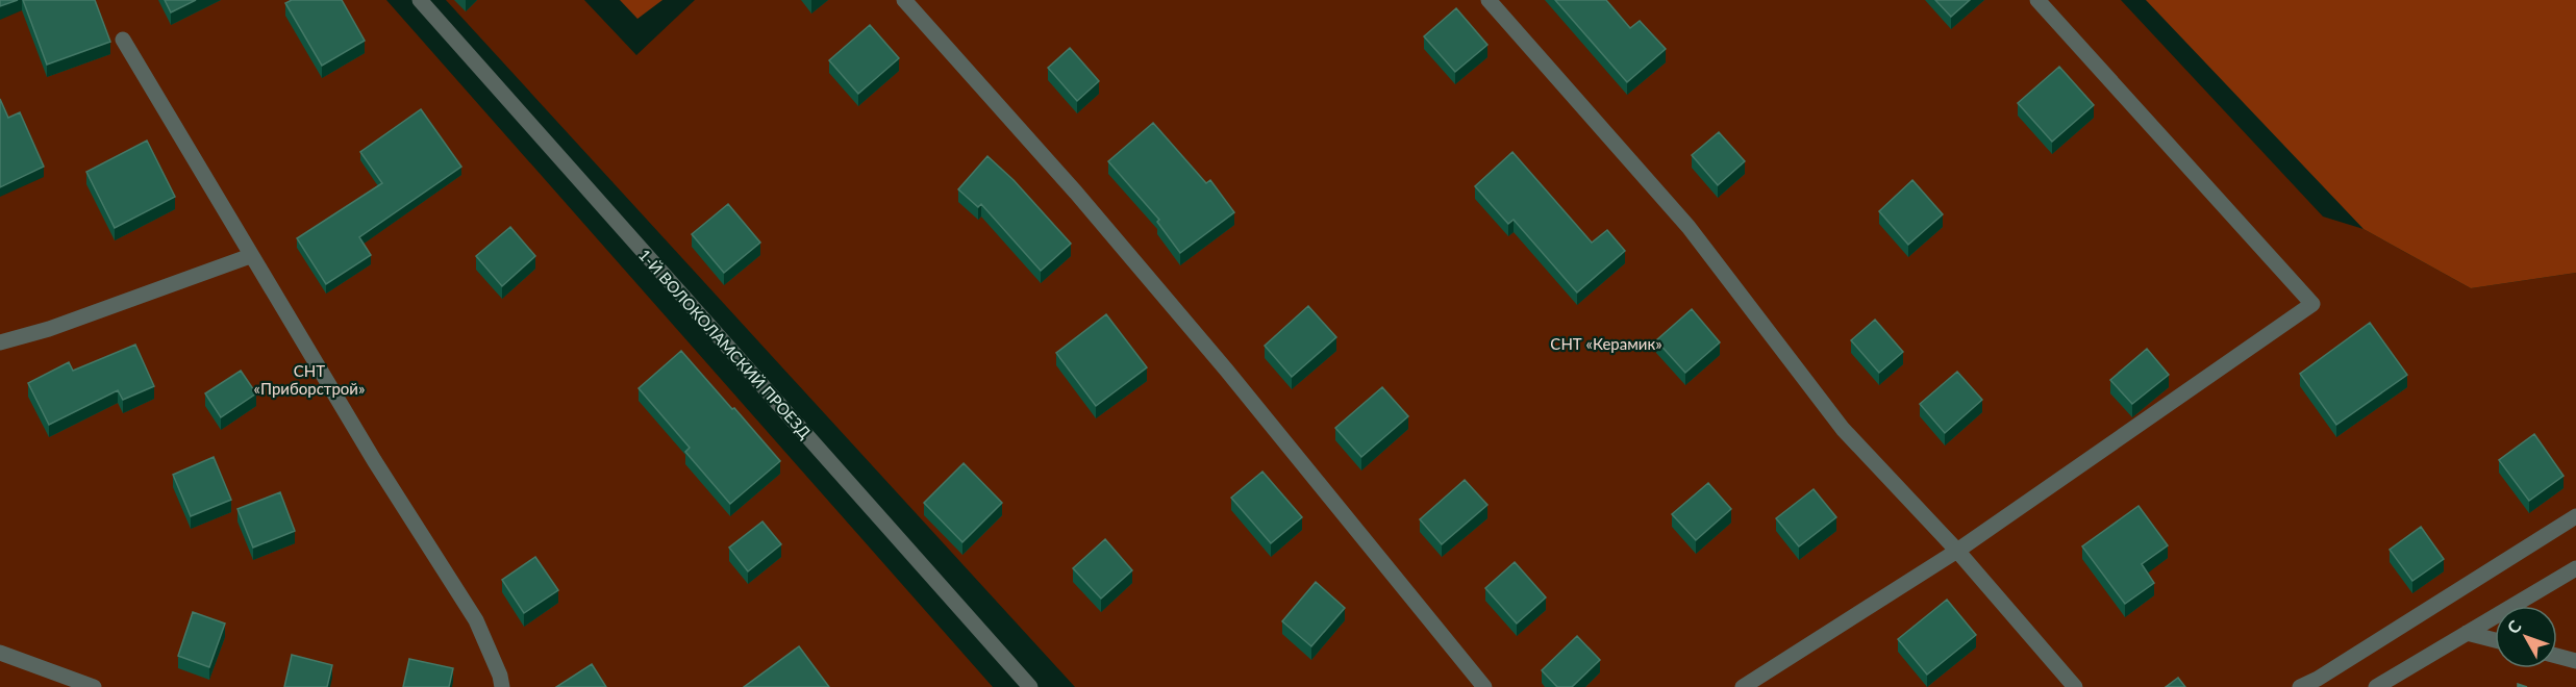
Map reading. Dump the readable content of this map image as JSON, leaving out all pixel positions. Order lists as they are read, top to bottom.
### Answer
{
  "streets": {
    "street": ["1-Й ВОЛОКОЛАМСКИЙ ПРОЕЗД"]
  },
  "parks": ["СНТ «Керамик»", "СНТ «Приборстрой»"],
  "north": "top left"
}
